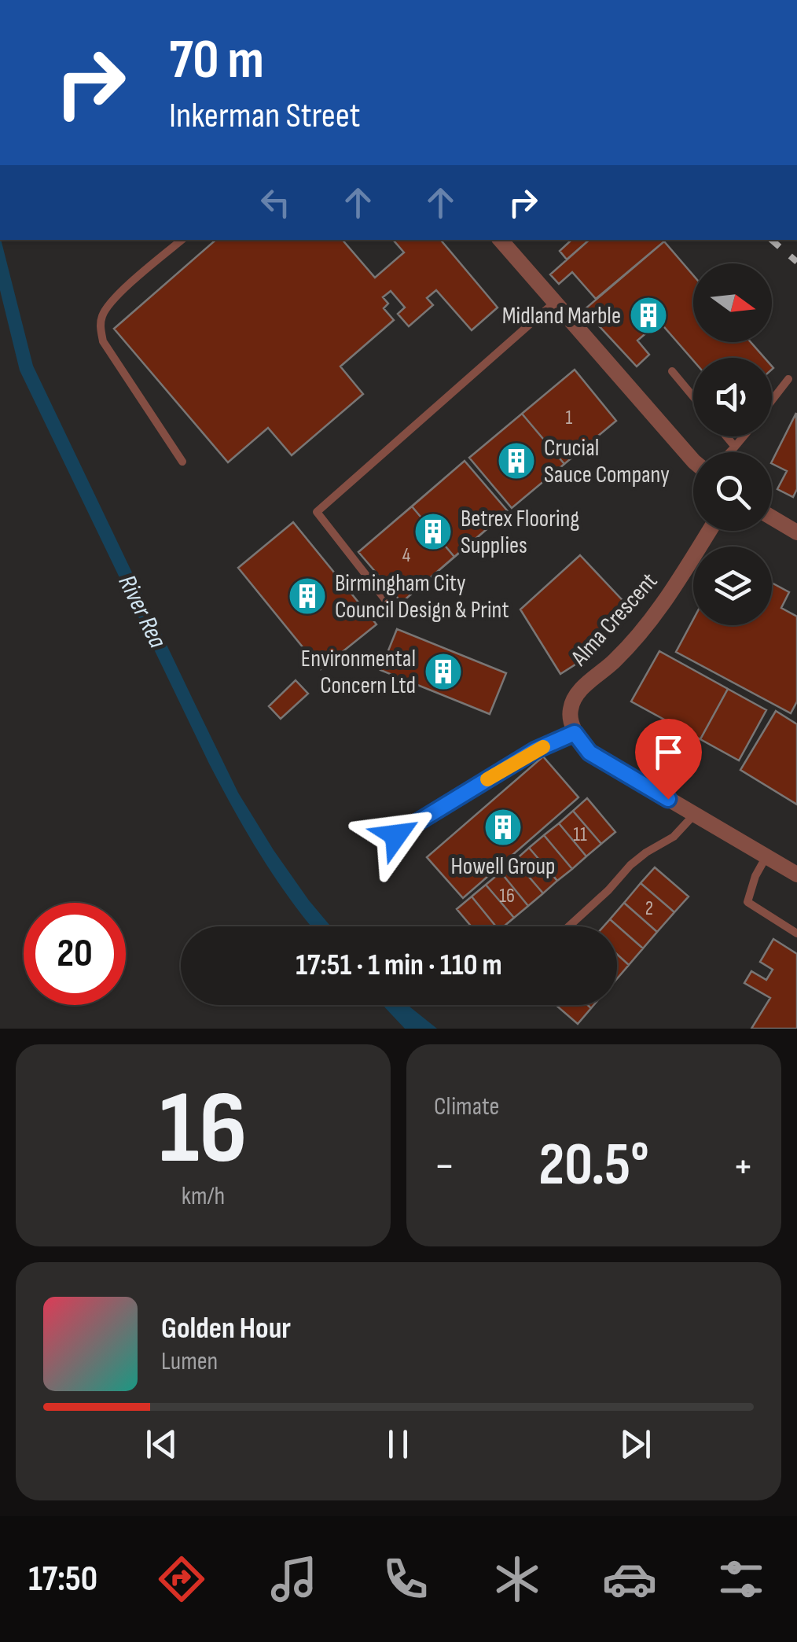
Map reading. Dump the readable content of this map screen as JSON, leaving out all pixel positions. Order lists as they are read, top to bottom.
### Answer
{
  "streets": {
    "street": ["Alma Crescent"]
  },
  "water": ["River Rea"],
  "places": {
    "building": [
      "Midland Marble",
      "Crucial Sauce Company",
      "Betrex Flooring Supplies",
      "Birmingham City Council Design & Print",
      "Environmental Concern Ltd",
      "Howell Group"
    ]
  },
  "house_numbers": [
    "1",
    "4",
    "11",
    "16",
    "2"
  ],
  "north": "right",
  "page": {
    "turn": ["70 m", "Inkerman Street"],
    "limit": "20",
    "trip": "17:51 · 1 min · 110 m",
    "tile": [
      ["16", "km/h"],
      "Climate"
    ],
    "heat": ["−", "20.5°", "+"],
    "song": ["Golden Hour", "Lumen"],
    "tabs": "17:50"
  }
}
